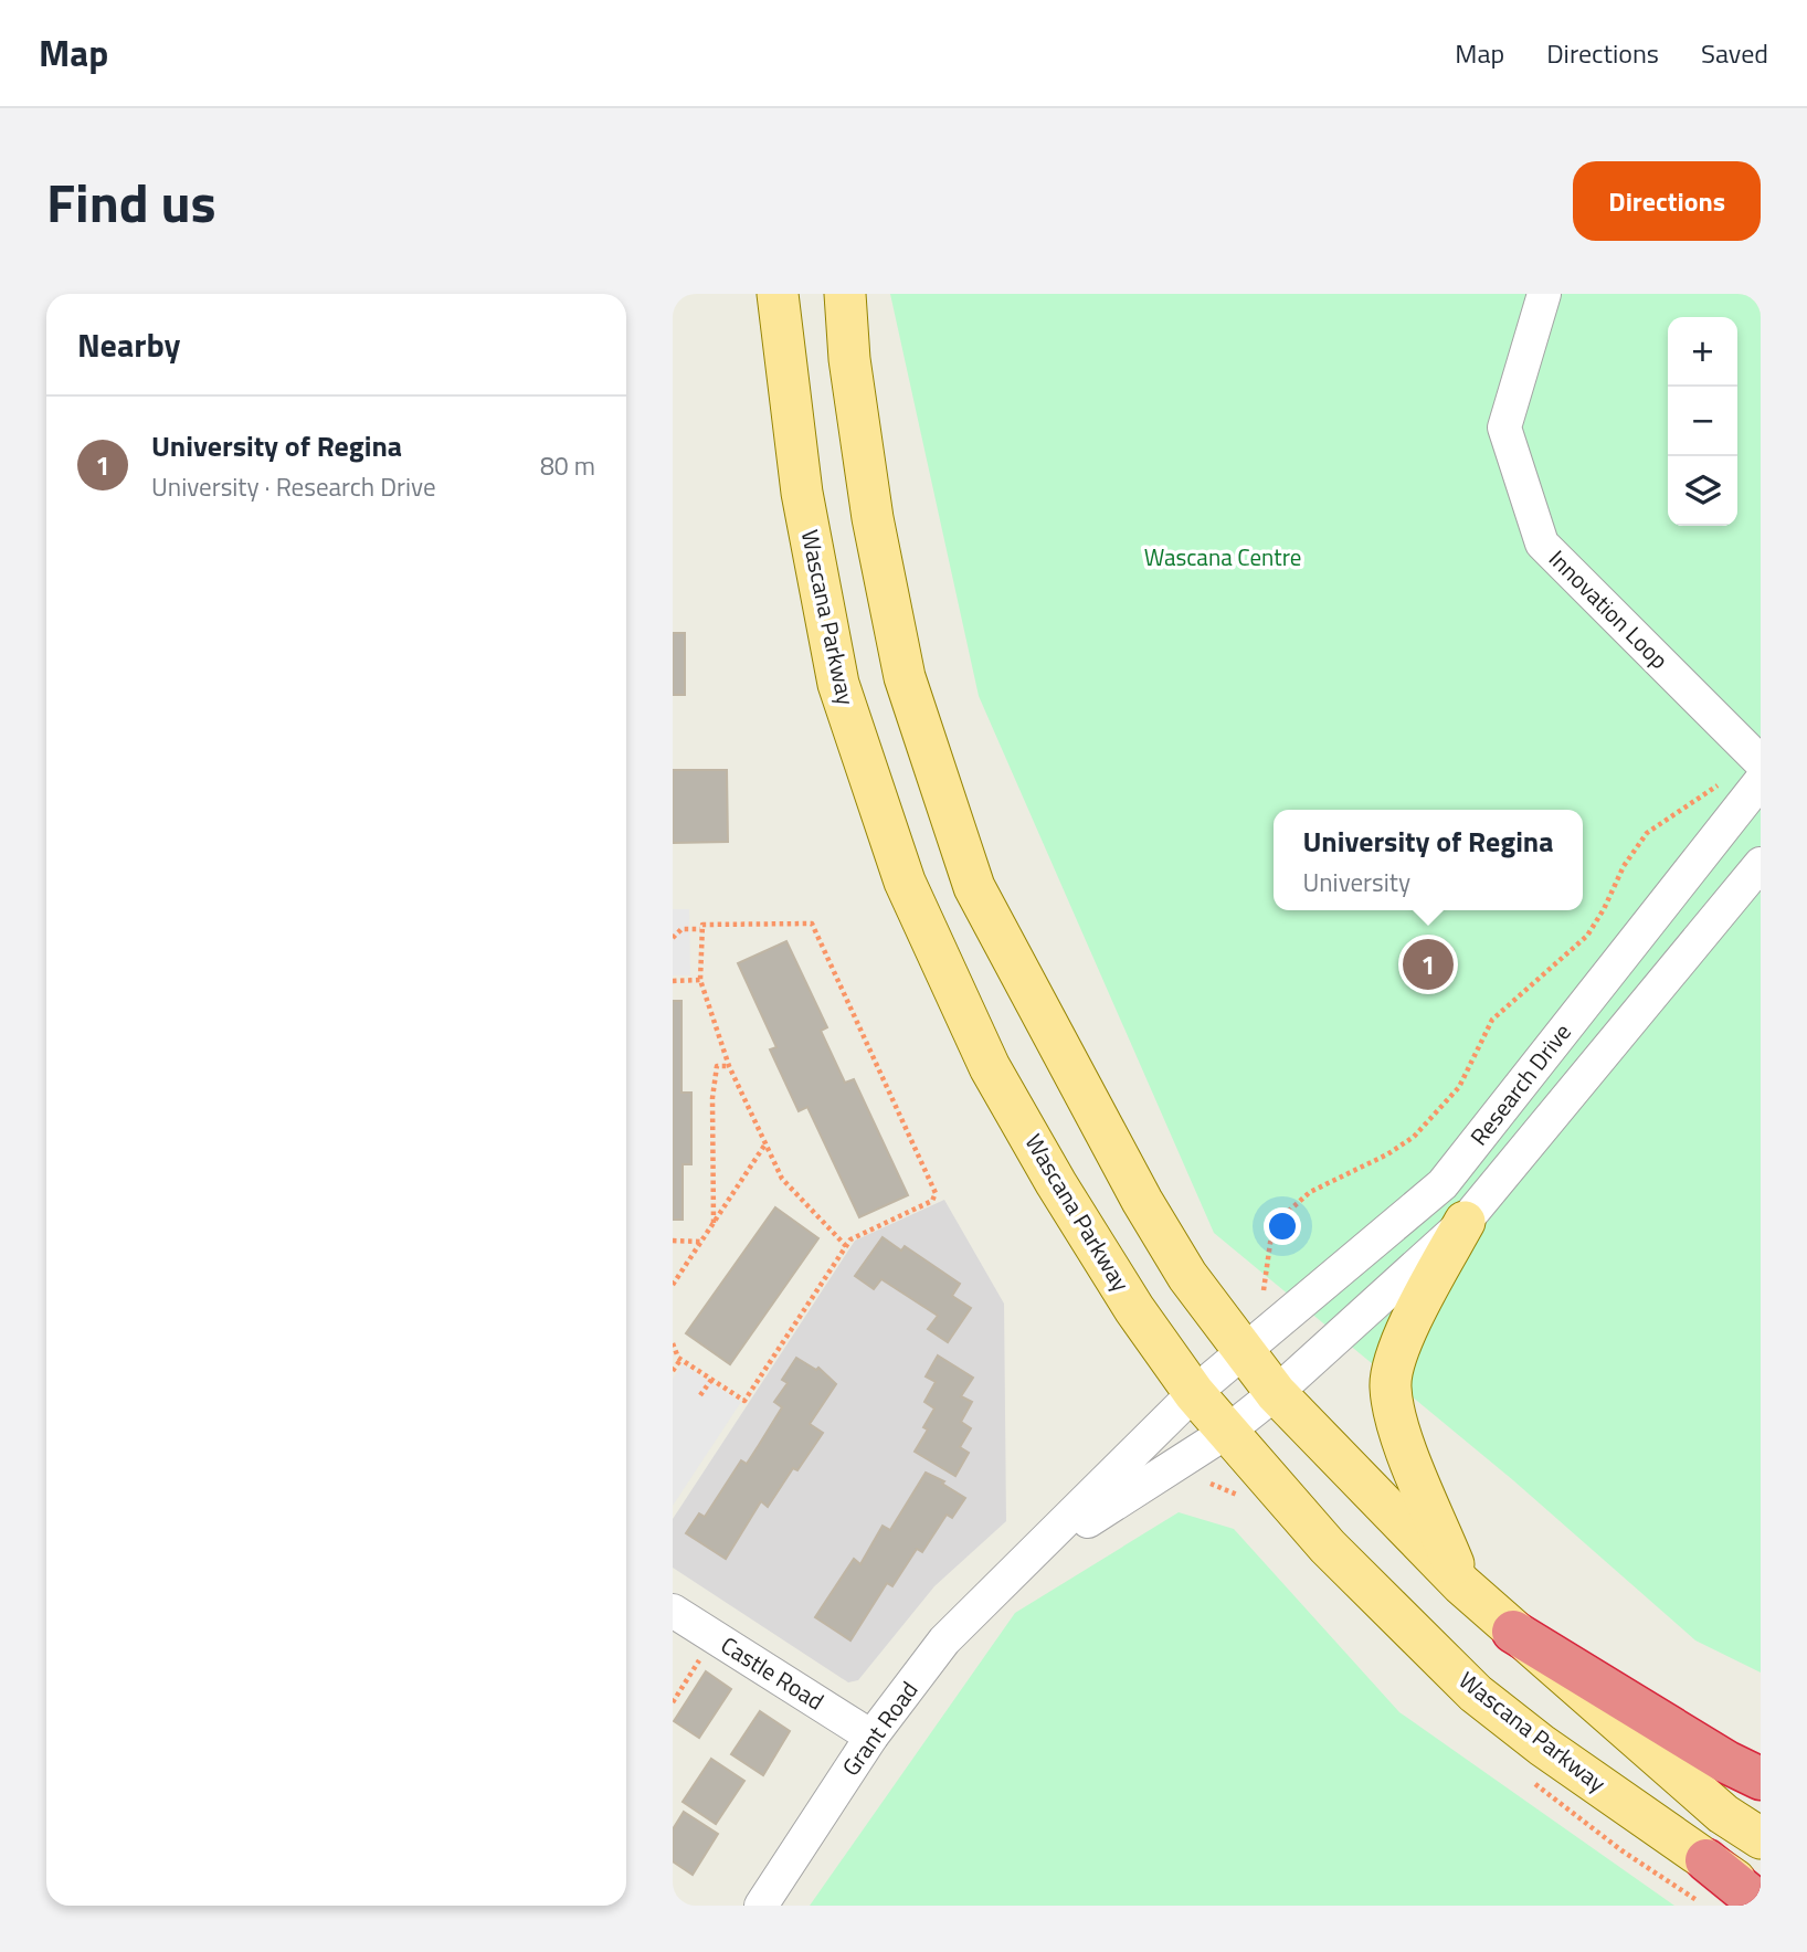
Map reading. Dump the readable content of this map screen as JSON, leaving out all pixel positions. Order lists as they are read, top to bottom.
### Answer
{
  "streets": {
    "main road": ["Wascana Parkway"],
    "street": [
      "Innovation Loop",
      "Research Drive",
      "Castle Road",
      "Grant Road"
    ]
  },
  "crossings": [
    ["Innovation Loop", "Research Drive"],
    ["Wascana Parkway", "Grant Road"],
    ["Research Drive", "Grant Road"],
    ["Castle Road", "Grant Road"]
  ],
  "parks": ["Wascana Centre"],
  "page": {
    "header": "Map",
    "nav": ["Map", "Directions", "Saved"],
    "title": "Find us",
    "buttons": "Directions",
    "heading": "Nearby",
    "map_buttons": ["+", "−"],
    "list": [
      {
        "mark": "1",
        "name": "University of Regina",
        "note": "University · Research Drive",
        "value": "80 m"
      }
    ],
    "popup": ["University of Regina", "University"],
    "pins": "1"
  }
}
